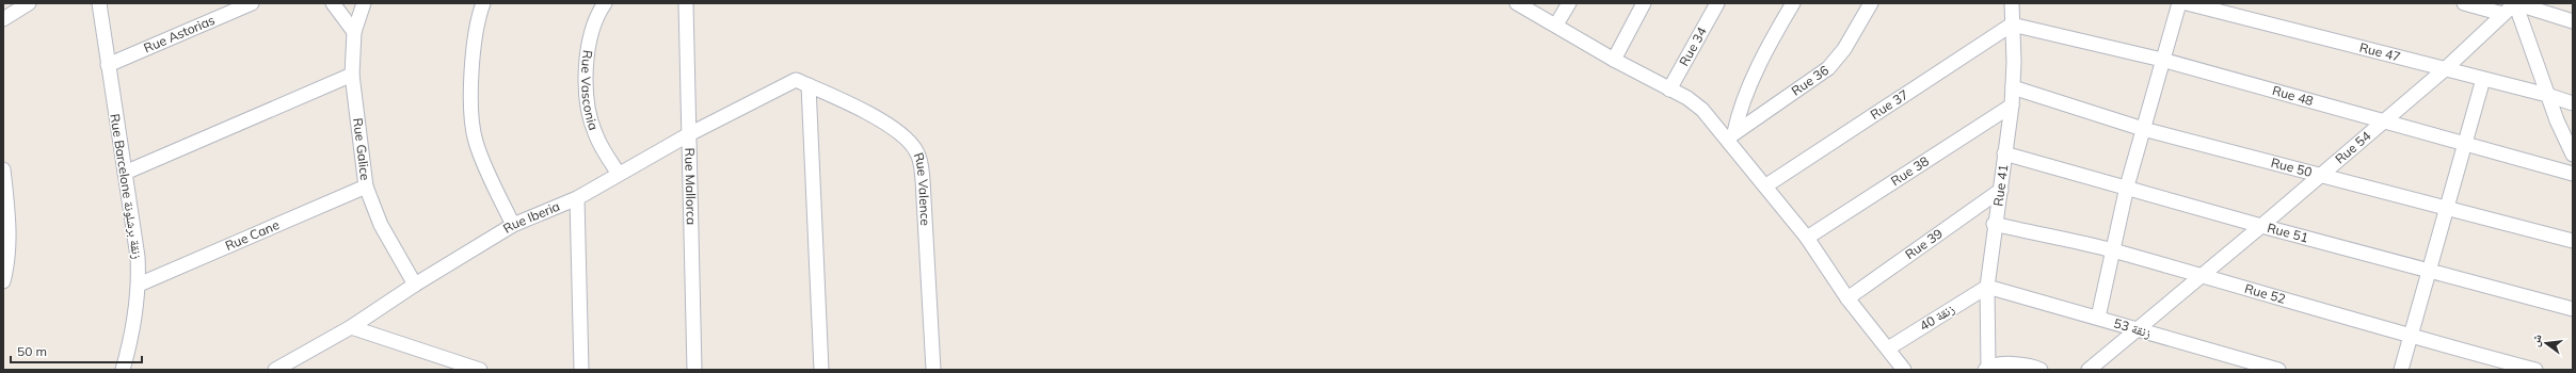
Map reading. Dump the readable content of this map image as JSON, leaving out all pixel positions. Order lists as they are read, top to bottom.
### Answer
{
  "streets": {
    "street": [
      "Rue Astorias",
      "Rue 34",
      "Rue 47",
      "Rue 36",
      "Rue Vasconia",
      "Rue 48",
      "Rue 37",
      "Rue 54",
      "Rue Galice",
      "Rue 50",
      "Rue 38",
      "Rue 41",
      "Rue Barcelone زنقة برشلونة",
      "Rue Mallorca",
      "Rue Valence",
      "Rue Iberia",
      "Rue 51",
      "Rue Cane",
      "Rue 39",
      "Rue 52",
      "زنقة 40",
      "زنقة 53"
    ]
  },
  "crossings": [
    ["Rue Astorias", "Rue Barcelone زنقة برشلونة"],
    ["Rue 47", "Rue 54"],
    ["Rue Vasconia", "Rue Iberia"],
    ["Rue 48", "Rue 37"],
    ["Rue 48", "Rue 54"],
    ["Rue 48", "Rue 41"],
    ["Rue 37", "Rue 41"],
    ["Rue 54", "Rue 50"],
    ["Rue 54", "Rue 51"],
    ["Rue 54", "Rue 52"],
    ["Rue 54", "زنقة 53"],
    ["Rue Galice", "Rue Iberia"],
    ["Rue Galice", "Rue Cane"],
    ["Rue 50", "Rue 41"],
    ["Rue 38", "Rue 41"],
    ["Rue 41", "Rue 51"],
    ["Rue 41", "Rue 39"],
    ["Rue 41", "Rue 52"],
    ["Rue 41", "زنقة 40"],
    ["Rue 41", "زنقة 53"],
    ["Rue Barcelone زنقة برشلونة", "Rue Cane"],
    ["Rue Mallorca", "Rue Iberia"],
    ["Rue Valence", "Rue Iberia"],
    ["زنقة 40", "زنقة 53"]
  ],
  "scale_bar": "50 m",
  "north": "left"
}
